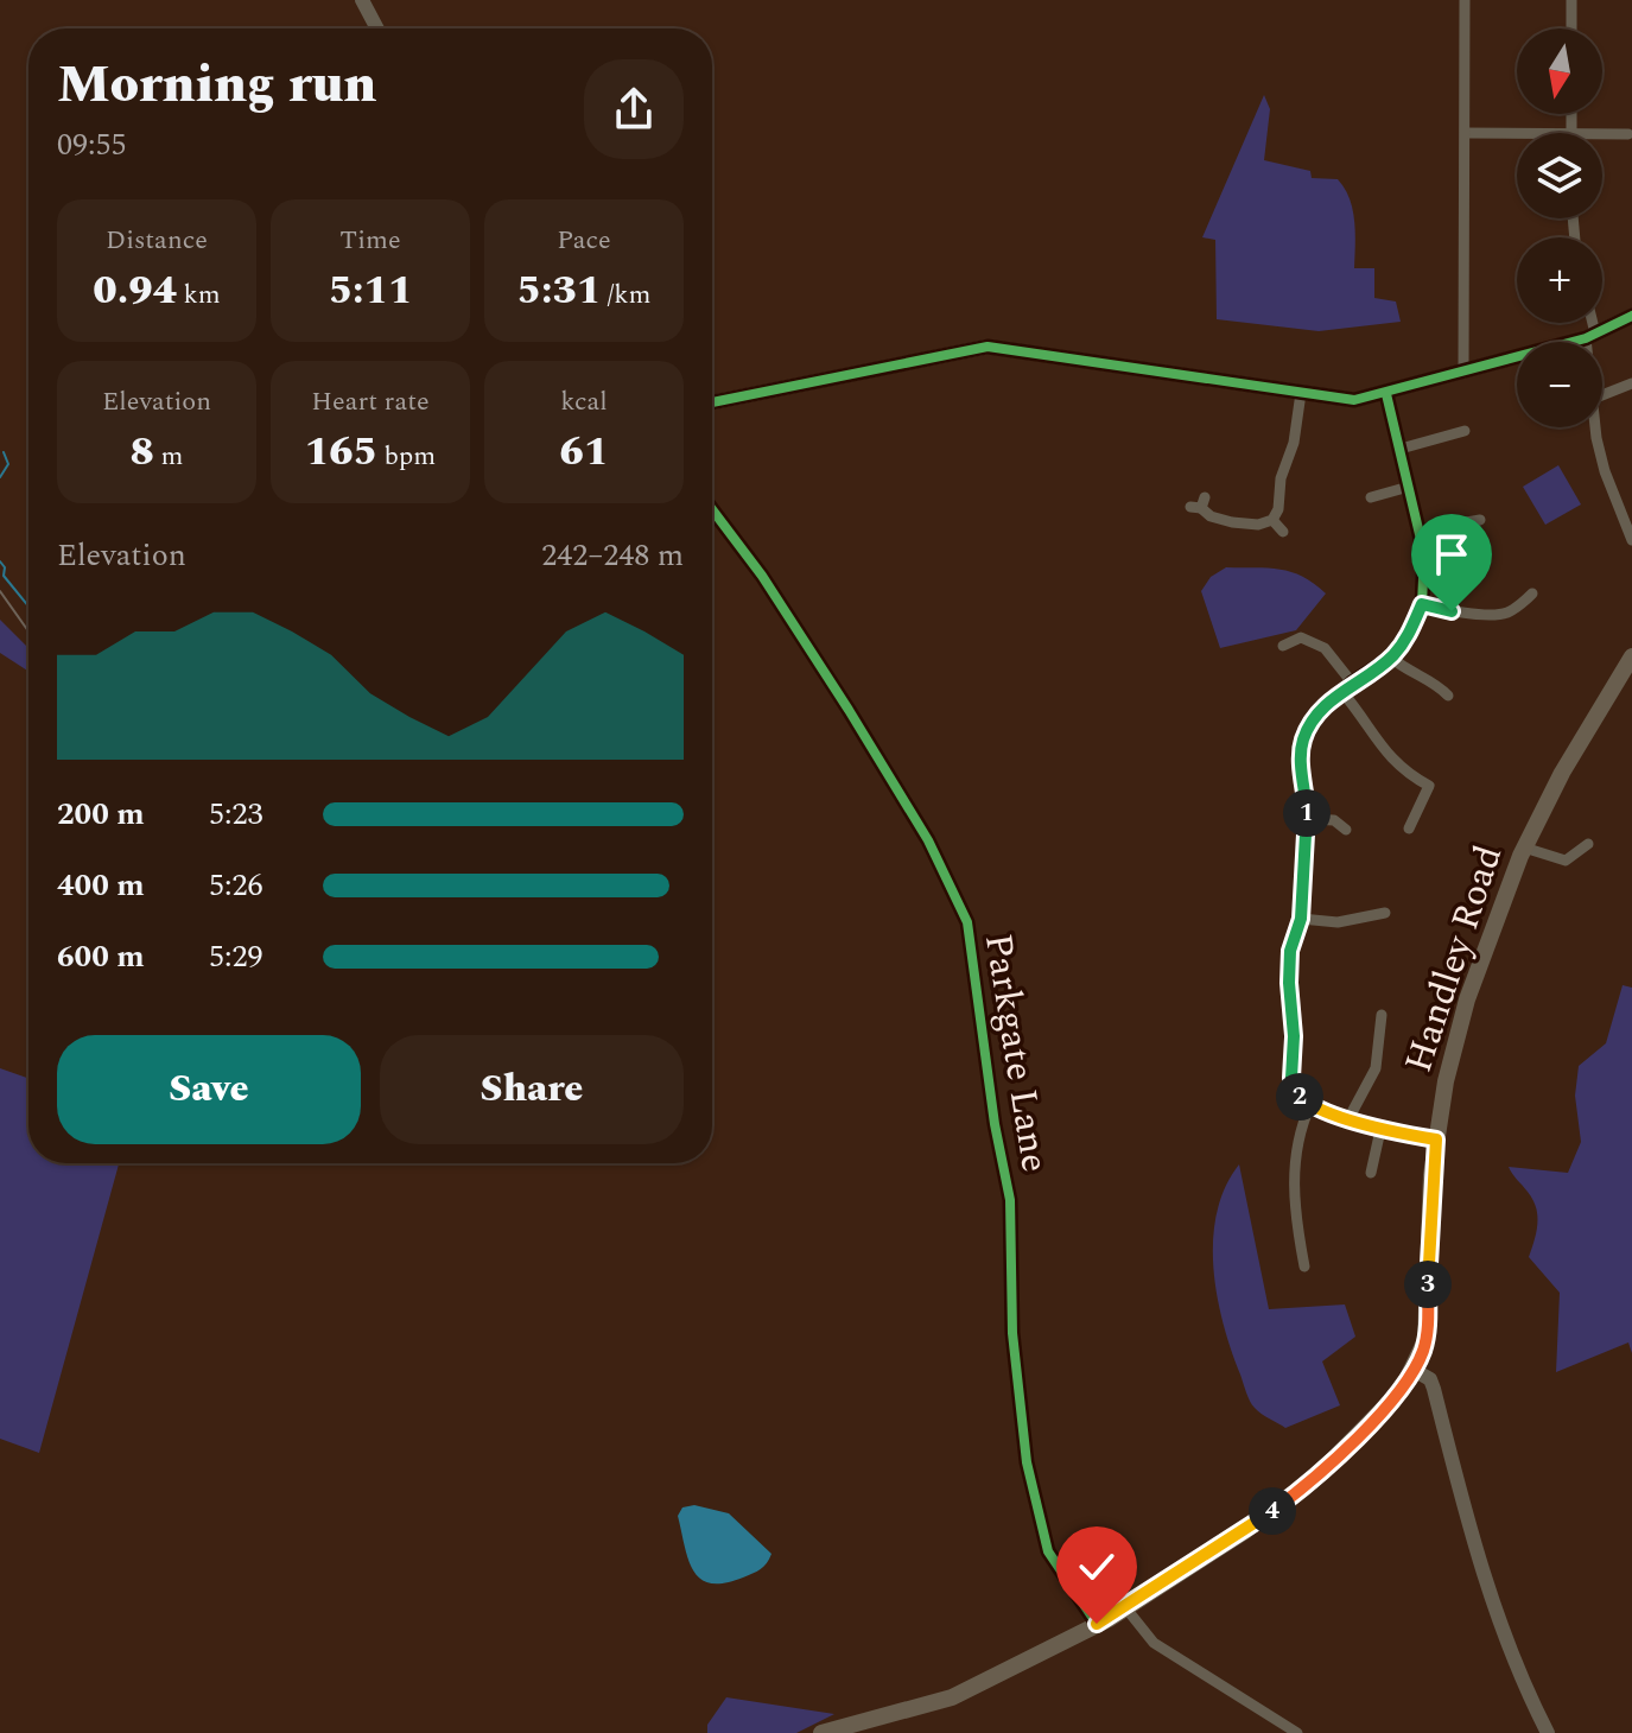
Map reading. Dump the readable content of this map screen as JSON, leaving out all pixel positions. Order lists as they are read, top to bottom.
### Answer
{
  "streets": {
    "main road": ["Handley Road"],
    "street": ["Parkgate Lane"]
  },
  "north": "bottom",
  "page": {
    "map_buttons": ["+", "−"],
    "heading": ["Morning run", "09:55"],
    "stats": [
      ["Distance", "0.94 km"],
      ["Time", "5:11"],
      ["Pace", "5:31 /km"],
      ["Elevation", "8 m"],
      ["Heart rate", "165 bpm"],
      ["kcal", "61"]
    ],
    "chart": ["Elevation", "242–248 m"],
    "list": [
      {
        "name": "200 m",
        "note": "5:23"
      },
      {
        "name": "400 m",
        "note": "5:26"
      },
      {
        "name": "600 m",
        "note": "5:29"
      }
    ],
    "pins": [
      "1",
      "2",
      "3",
      "4"
    ],
    "buttons": ["Save", "Share"]
  }
}
